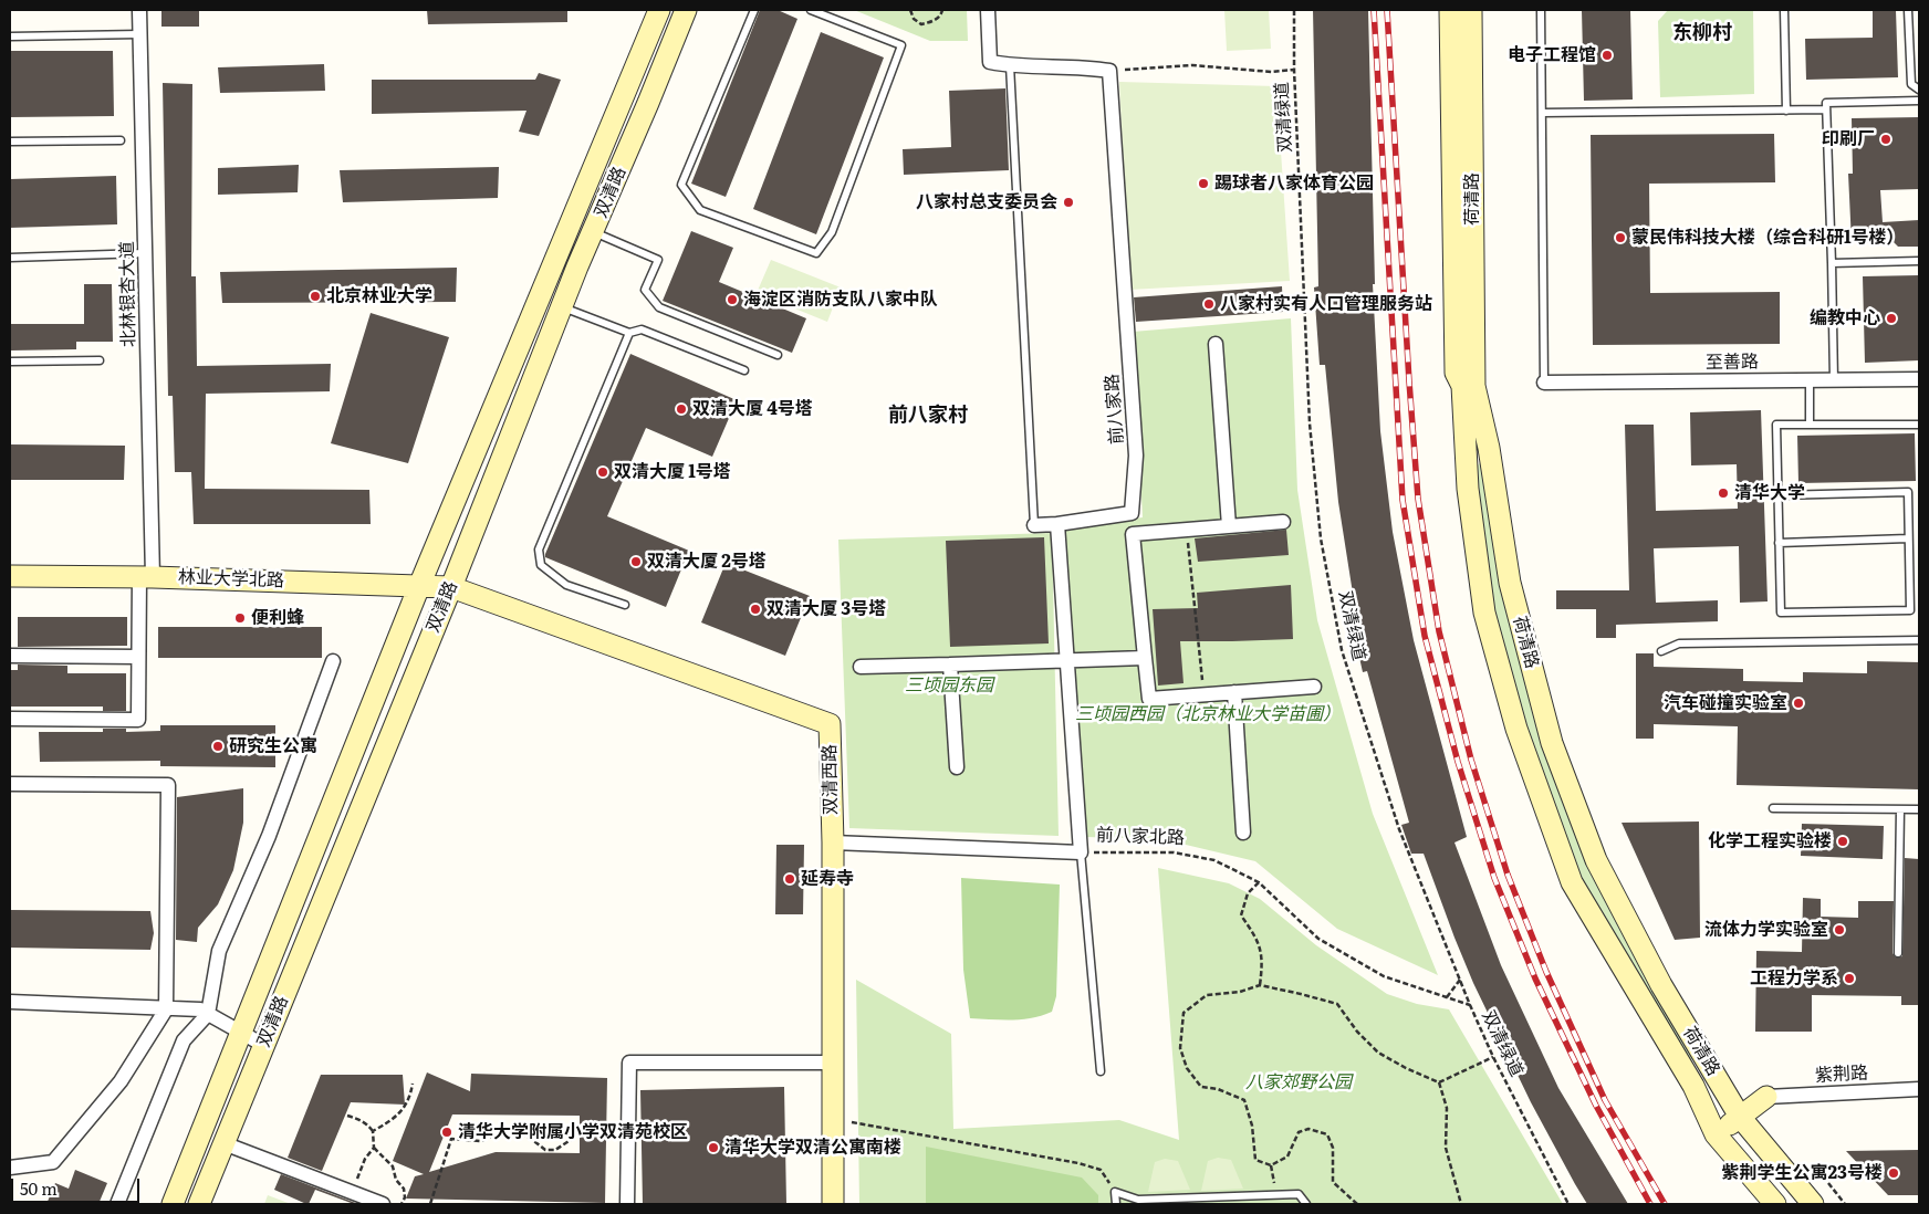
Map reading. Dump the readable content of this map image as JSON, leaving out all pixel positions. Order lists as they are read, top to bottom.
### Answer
{
  "streets": {
    "main road": [
      "双清路",
      "荷清路",
      "林业大学北路",
      "双清西路"
    ],
    "street": [
      "北林银杏大道",
      "至善路",
      "前八家路",
      "前八家北路",
      "紫荆路"
    ],
    "path": ["双清绿道"]
  },
  "crossings": [
    ["双清绿道", "前八家北路"],
    ["双清路", "林业大学北路"],
    ["双清路", "双清西路"],
    ["北林银杏大道", "林业大学北路"],
    ["林业大学北路", "双清西路"],
    ["双清西路", "前八家北路"]
  ],
  "districts": ["东柳村", "前八家村"],
  "parks": ["三顷园东园", "三顷园西园（北京林业大学苗圃）", "八家郊野公园"],
  "places": [
    "电子工程馆",
    "印刷厂",
    "踢球者八家体育公园",
    "八家村总支委员会",
    "蒙民伟科技大楼（综合科研1号楼）",
    "北京林业大学",
    "海淀区消防支队八家中队",
    "八家村实有人口管理服务站",
    "编教中心",
    "双清大厦 4号塔",
    "双清大厦 1号塔",
    "清华大学",
    "双清大厦 2号塔",
    "双清大厦 3号塔",
    "便利蜂",
    "汽车碰撞实验室",
    "研究生公寓",
    "化学工程实验楼",
    "延寿寺",
    "流体力学实验室",
    "工程力学系",
    "清华大学附属小学双清苑校区",
    "清华大学双清公寓南楼",
    "紫荆学生公寓23号楼"
  ],
  "scale_bar": "50 m"
}
